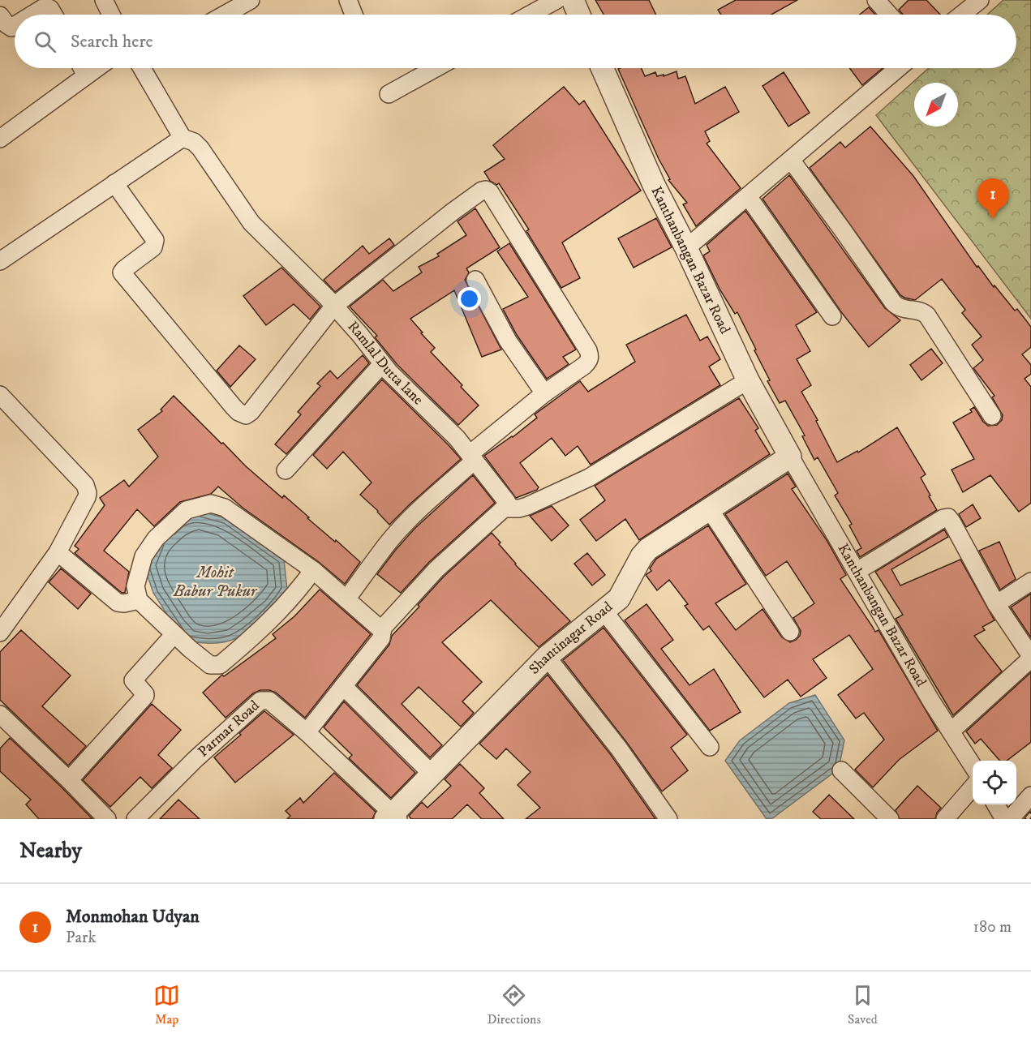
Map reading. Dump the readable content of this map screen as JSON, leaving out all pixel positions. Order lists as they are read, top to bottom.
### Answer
{
  "streets": {
    "street": [
      "Kanthanbangan Bazar Road",
      "Ramlal Dutta lane",
      "Shantinagar Road",
      "Parmar Road"
    ]
  },
  "crossings": [
    ["Kanthanbangan Bazar Road", "Shantinagar Road"],
    ["Shantinagar Road", "Parmar Road"]
  ],
  "water": ["Mohit Babur Pukur"],
  "north": "bottom left",
  "page": {
    "search": "Search here",
    "pins": "1",
    "heading": "Nearby",
    "list": [
      {
        "mark": "1",
        "name": "Monmohan Udyan",
        "note": "Park",
        "value": "180 m"
      }
    ],
    "nav": ["Map", "Directions", "Saved"]
  }
}
